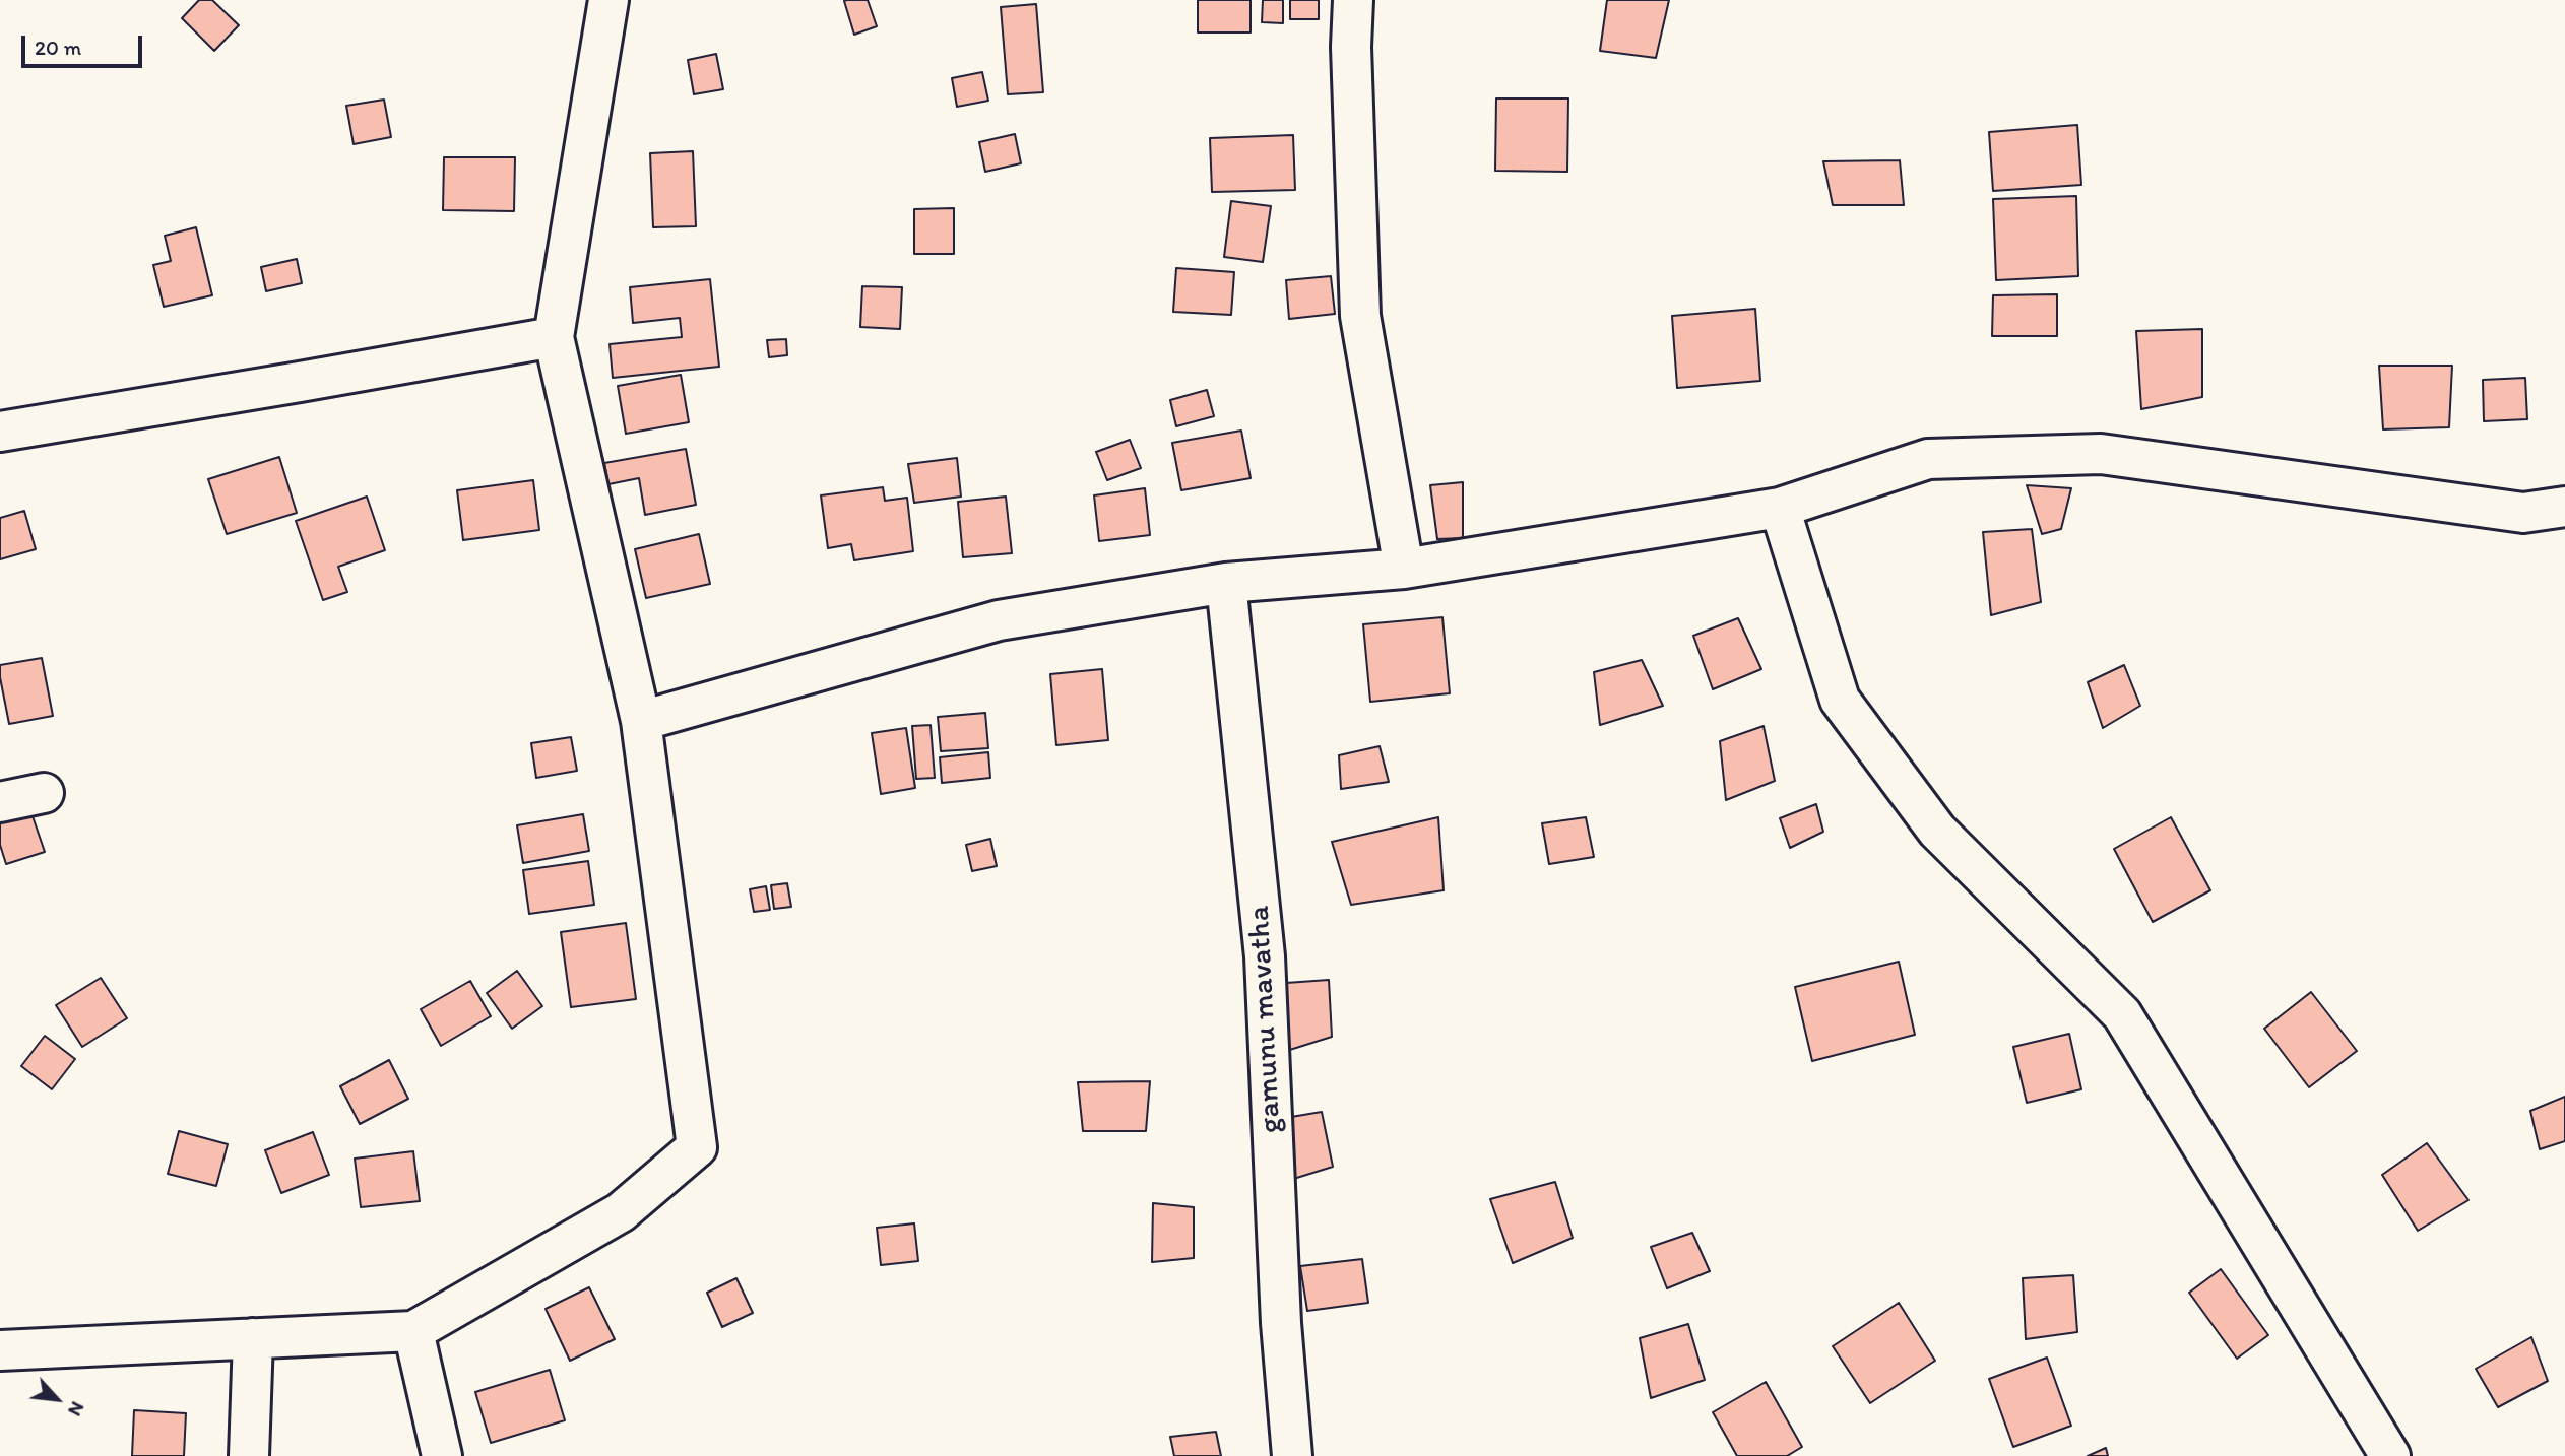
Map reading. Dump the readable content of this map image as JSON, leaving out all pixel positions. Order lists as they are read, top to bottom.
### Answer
{
  "streets": {
    "street": ["gamunu mavatha"]
  },
  "scale_bar": "20 m",
  "north": "bottom right"
}
